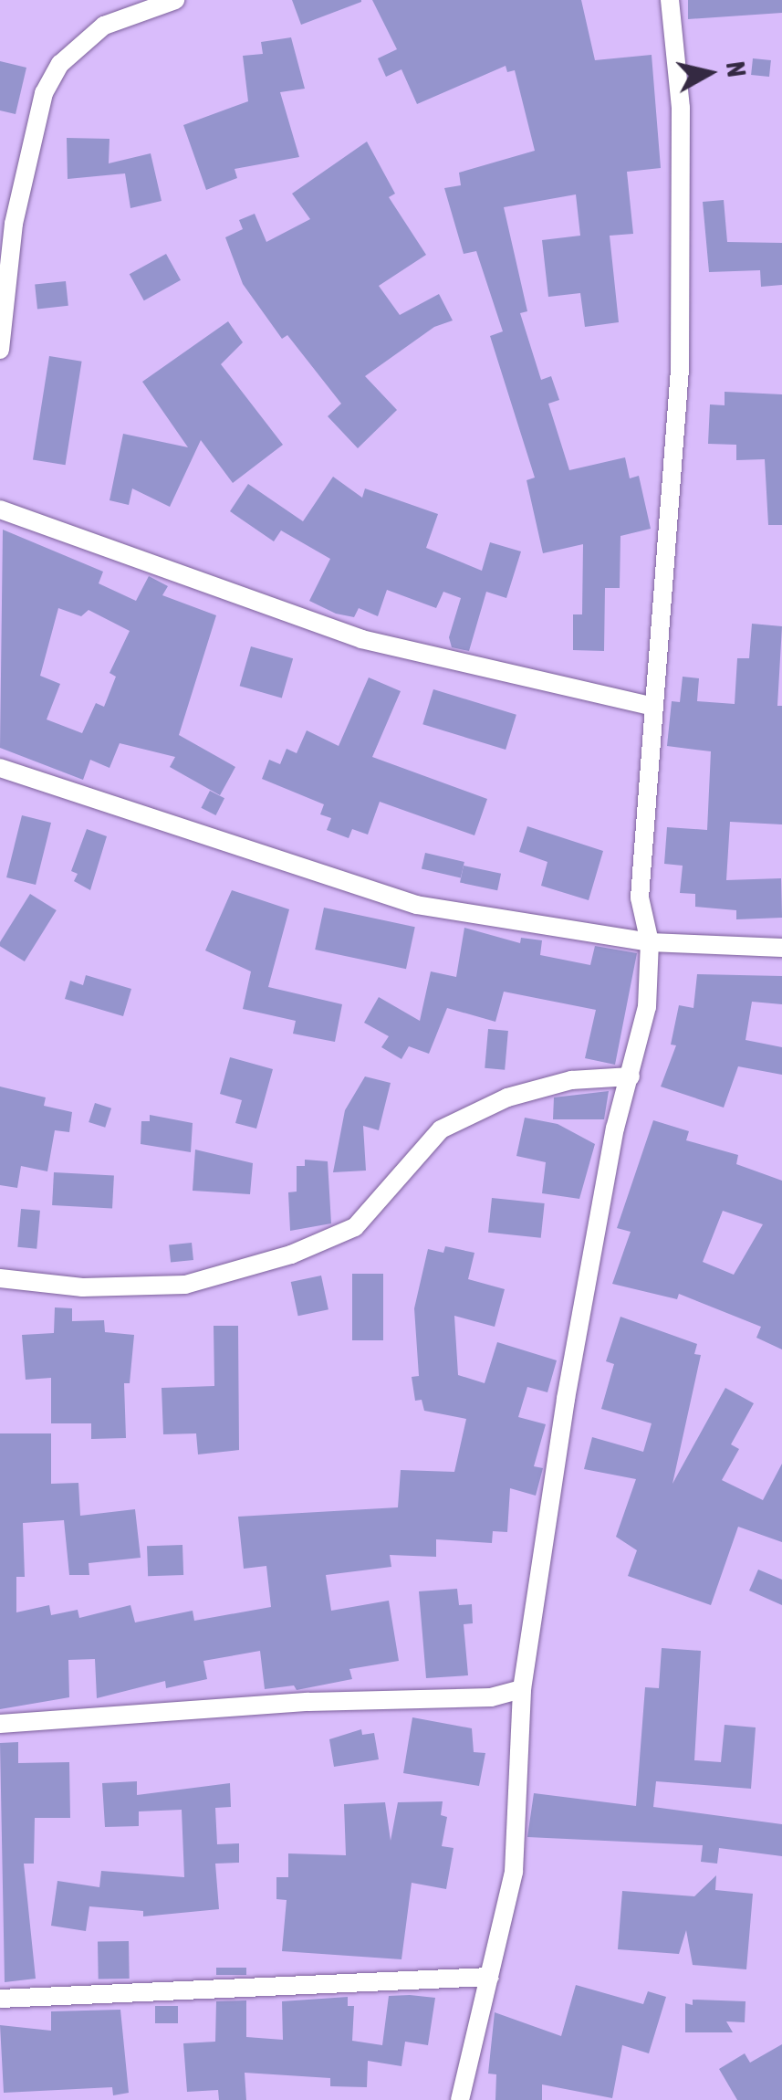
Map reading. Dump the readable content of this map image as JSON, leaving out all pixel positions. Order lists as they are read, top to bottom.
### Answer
{
  "north": "right"
}
